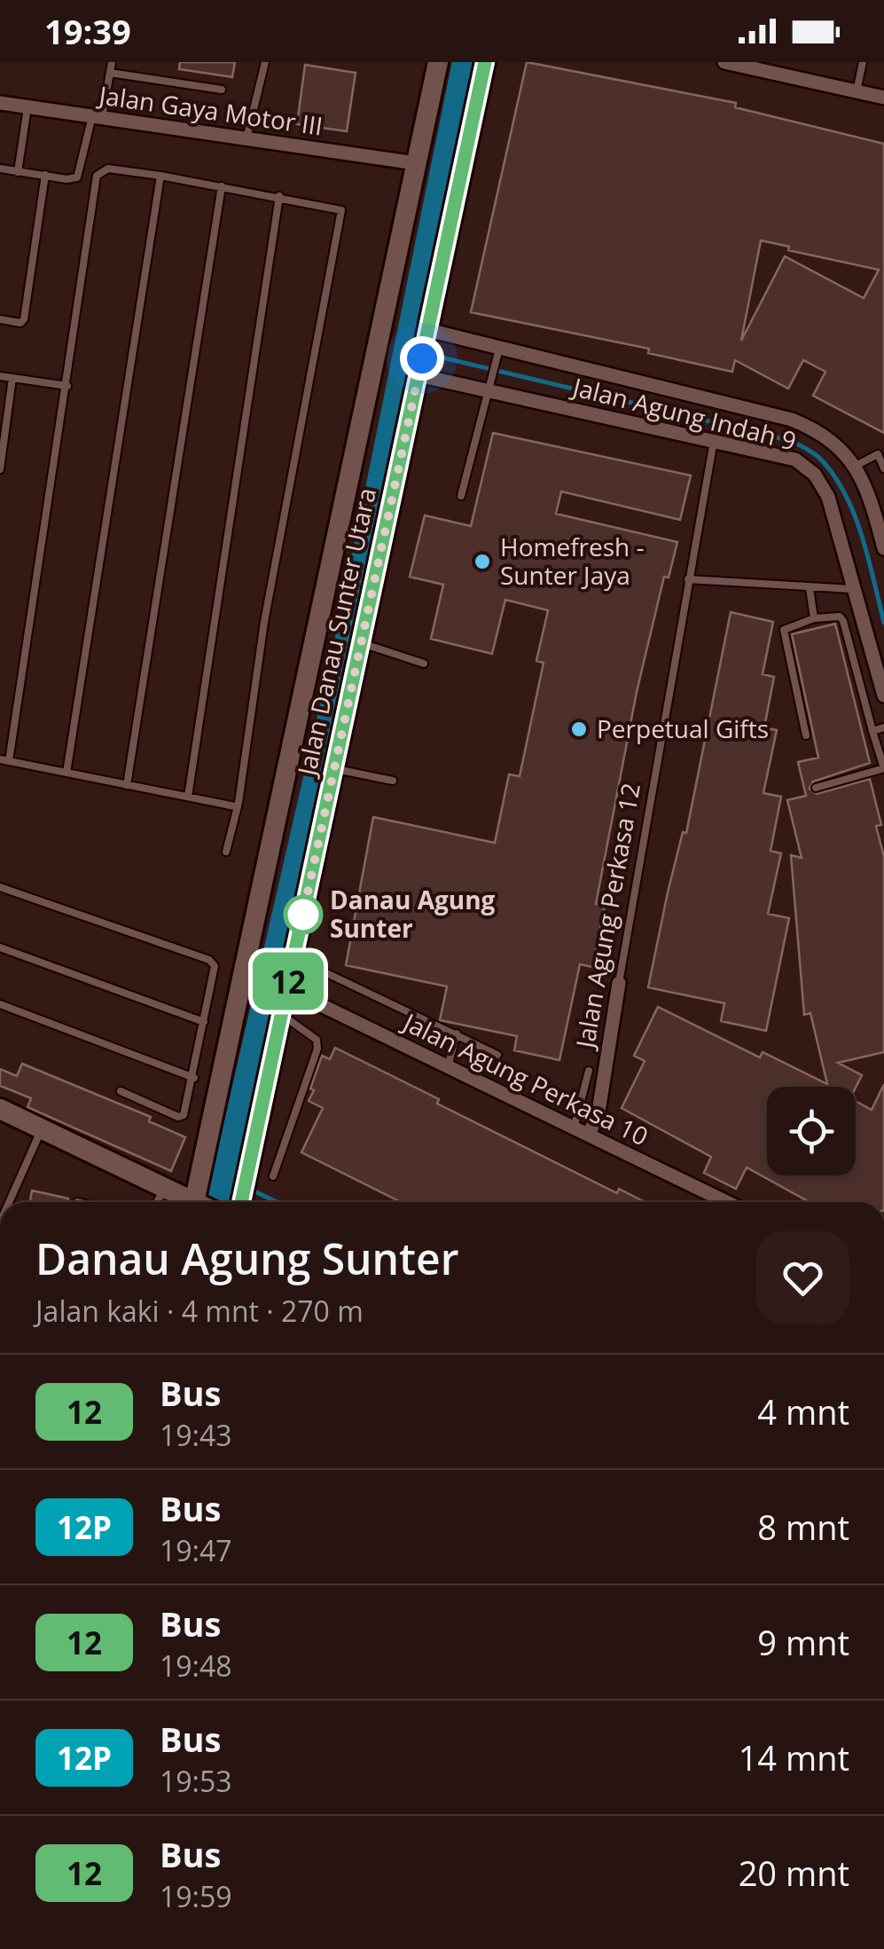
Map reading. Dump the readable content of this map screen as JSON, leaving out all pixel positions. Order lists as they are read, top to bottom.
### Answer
{
  "streets": {
    "main road": ["Jalan Danau Sunter Utara"],
    "street": [
      "Jalan Gaya Motor III",
      "Jalan Agung Indah 9",
      "Jalan Agung Perkasa 12",
      "Jalan Agung Perkasa 10"
    ]
  },
  "crossings": [
    ["Jalan Gaya Motor III", "Jalan Danau Sunter Utara"],
    ["Jalan Agung Indah 9", "Jalan Danau Sunter Utara"],
    ["Jalan Agung Indah 9", "Jalan Agung Perkasa 12"],
    ["Jalan Danau Sunter Utara", "Jalan Agung Perkasa 10"],
    ["Jalan Agung Perkasa 12", "Jalan Agung Perkasa 10"]
  ],
  "places": ["Homefresh - Sunter Jaya", "Perpetual Gifts", "Danau Agung Sunter"],
  "lines": ["bus line 12"],
  "page": {
    "status": "19:39",
    "on_map": "12",
    "heading": ["Danau Agung Sunter", "Jalan kaki · 4 mnt · 270 m"],
    "list": [
      {
        "mark": "12",
        "name": "Bus",
        "note": "19:43",
        "value": "4 mnt"
      },
      {
        "mark": "12P",
        "name": "Bus",
        "note": "19:47",
        "value": "8 mnt"
      },
      {
        "mark": "12",
        "name": "Bus",
        "note": "19:48",
        "value": "9 mnt"
      },
      {
        "mark": "12P",
        "name": "Bus",
        "note": "19:53",
        "value": "14 mnt"
      },
      {
        "mark": "12",
        "name": "Bus",
        "note": "19:59",
        "value": "20 mnt"
      }
    ]
  }
}
